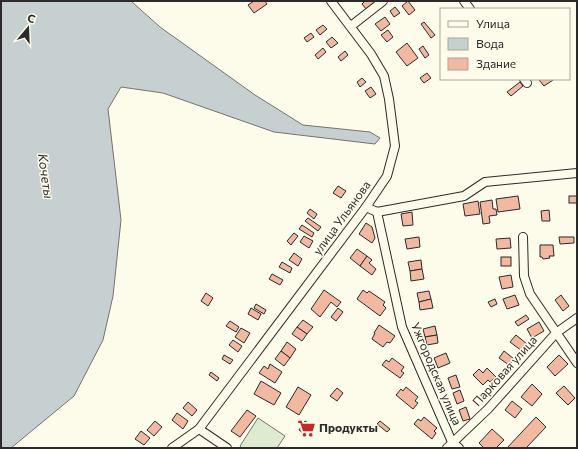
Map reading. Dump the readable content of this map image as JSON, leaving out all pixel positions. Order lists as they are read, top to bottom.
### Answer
{
  "streets": {
    "street": ["улица Ульянова", "Парковая улица", "Ужгородская улица"]
  },
  "crossings": [
    ["Парковая улица", "Ужгородская улица"]
  ],
  "water": ["Кочеты"],
  "places": {
    "supermarket": ["Продукты"]
  },
  "legend": ["Улица", "Вода", "Здание"],
  "north": "top"
}
